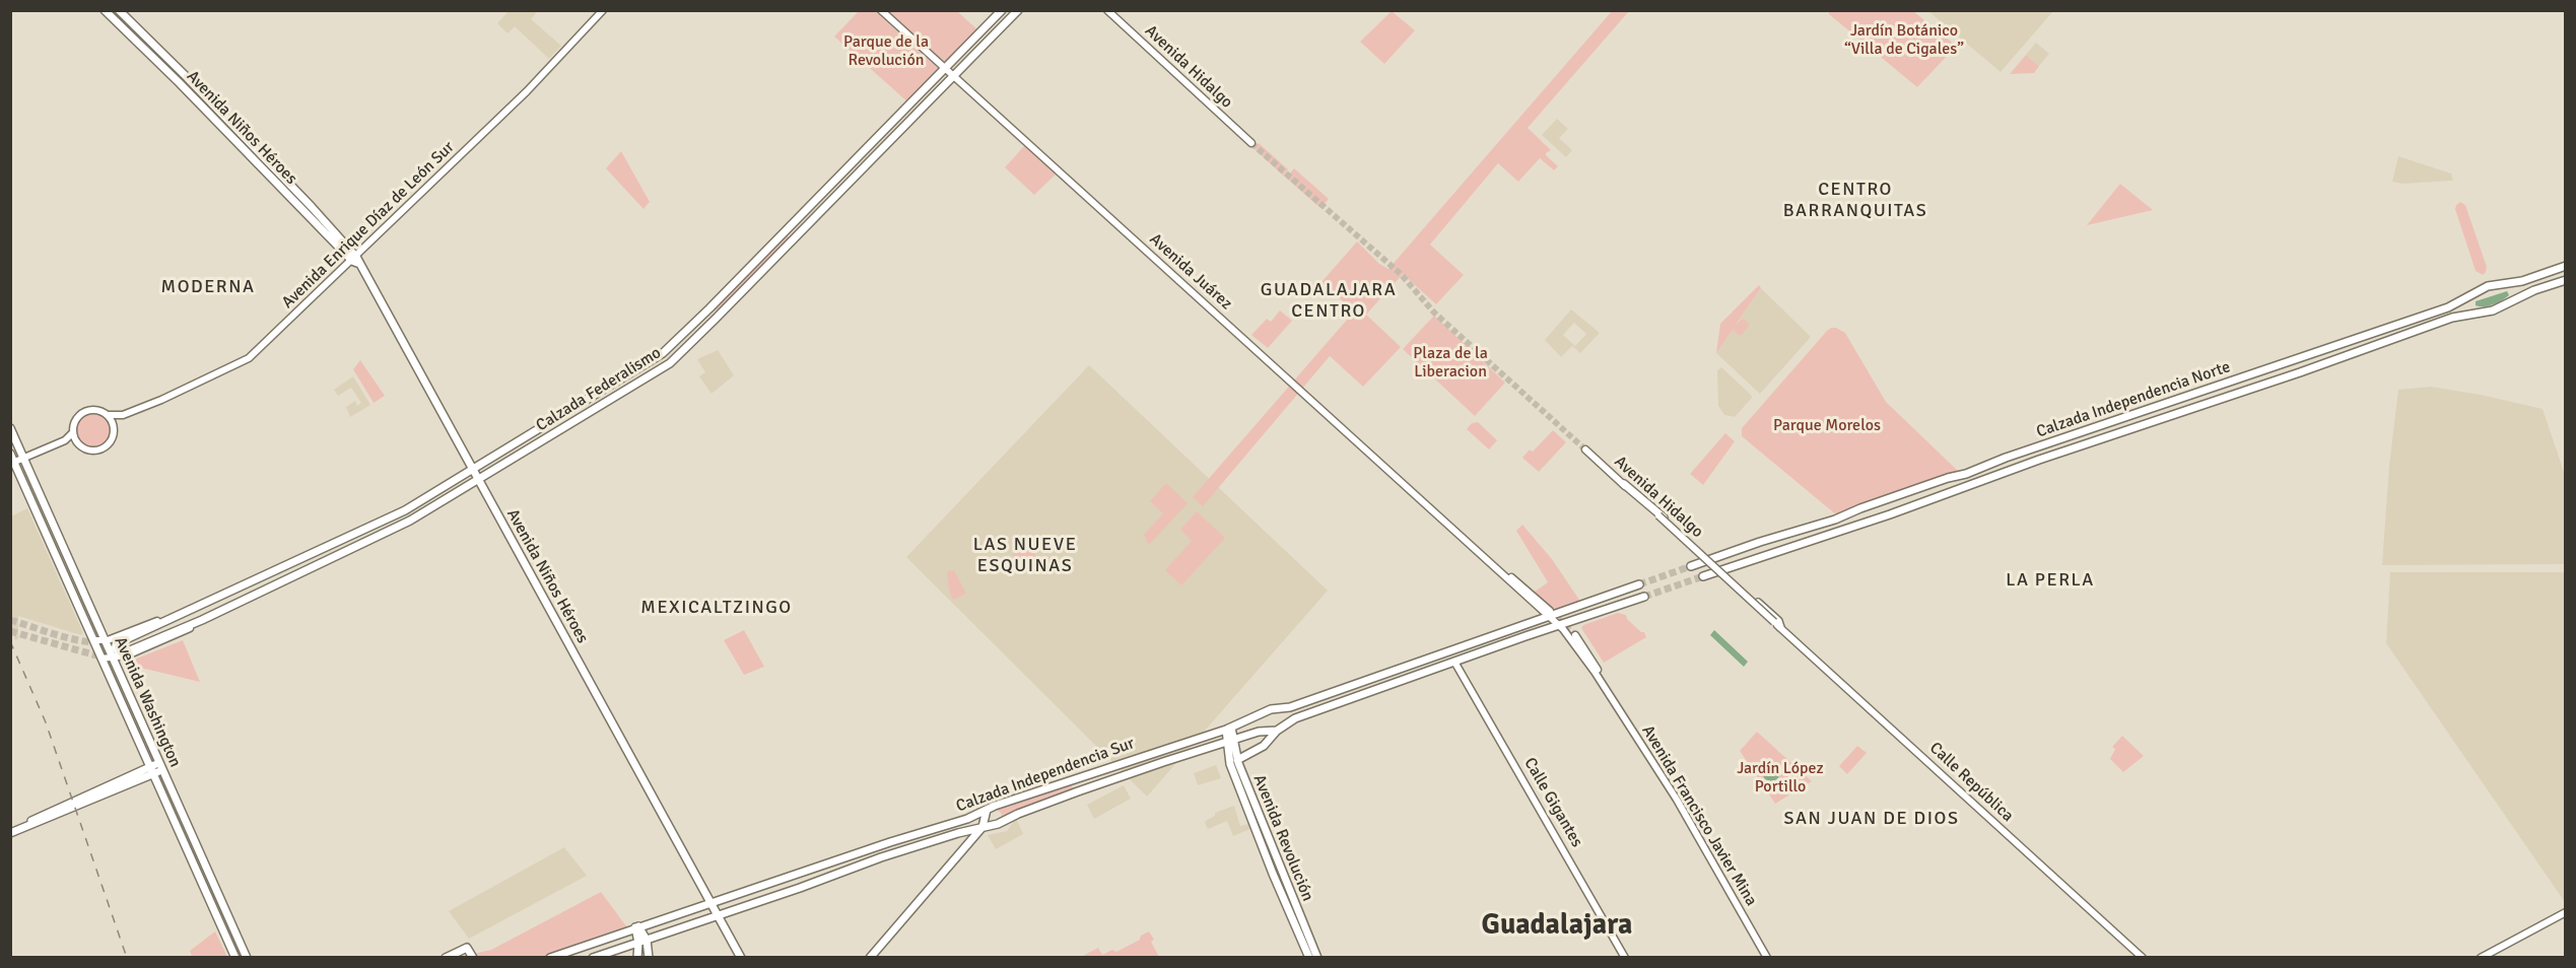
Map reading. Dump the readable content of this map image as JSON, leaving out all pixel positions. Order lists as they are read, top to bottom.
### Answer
{
  "streets": {
    "main road": [
      "Avenida Hidalgo",
      "Avenida Niños Héroes",
      "Avenida Enrique Díaz de León Sur",
      "Avenida Juárez",
      "Calzada Federalismo",
      "Calzada Independencia Norte",
      "Avenida Washington",
      "Calzada Independencia Sur",
      "Calle República",
      "Calle Gigantes",
      "Avenida Francisco Javier Mina",
      "Avenida Revolución"
    ]
  },
  "crossings": [
    ["Avenida Hidalgo", "Calzada Independencia Norte"],
    ["Avenida Niños Héroes", "Avenida Enrique Díaz de León Sur"],
    ["Avenida Niños Héroes", "Calzada Federalismo"],
    ["Avenida Niños Héroes", "Calzada Independencia Sur"],
    ["Avenida Juárez", "Calzada Federalismo"],
    ["Avenida Juárez", "Calzada Independencia Sur"],
    ["Avenida Juárez", "Avenida Francisco Javier Mina"],
    ["Calzada Federalismo", "Avenida Washington"],
    ["Calzada Independencia Sur", "Calle Gigantes"],
    ["Calzada Independencia Sur", "Avenida Francisco Javier Mina"],
    ["Calzada Independencia Sur", "Avenida Revolución"]
  ],
  "districts": [
    "CENTRO BARRANQUITAS",
    "MODERNA",
    "GUADALAJARA CENTRO",
    "LAS NUEVE ESQUINAS",
    "LA PERLA",
    "MEXICALTZINGO",
    "SAN JUAN DE DIOS",
    "Guadalajara"
  ],
  "parks": [
    "Jardín Botánico “Villa de Cigales”",
    "Parque de la Revolución",
    "Plaza de la Liberacion",
    "Parque Morelos",
    "Jardín López Portillo"
  ]
}
